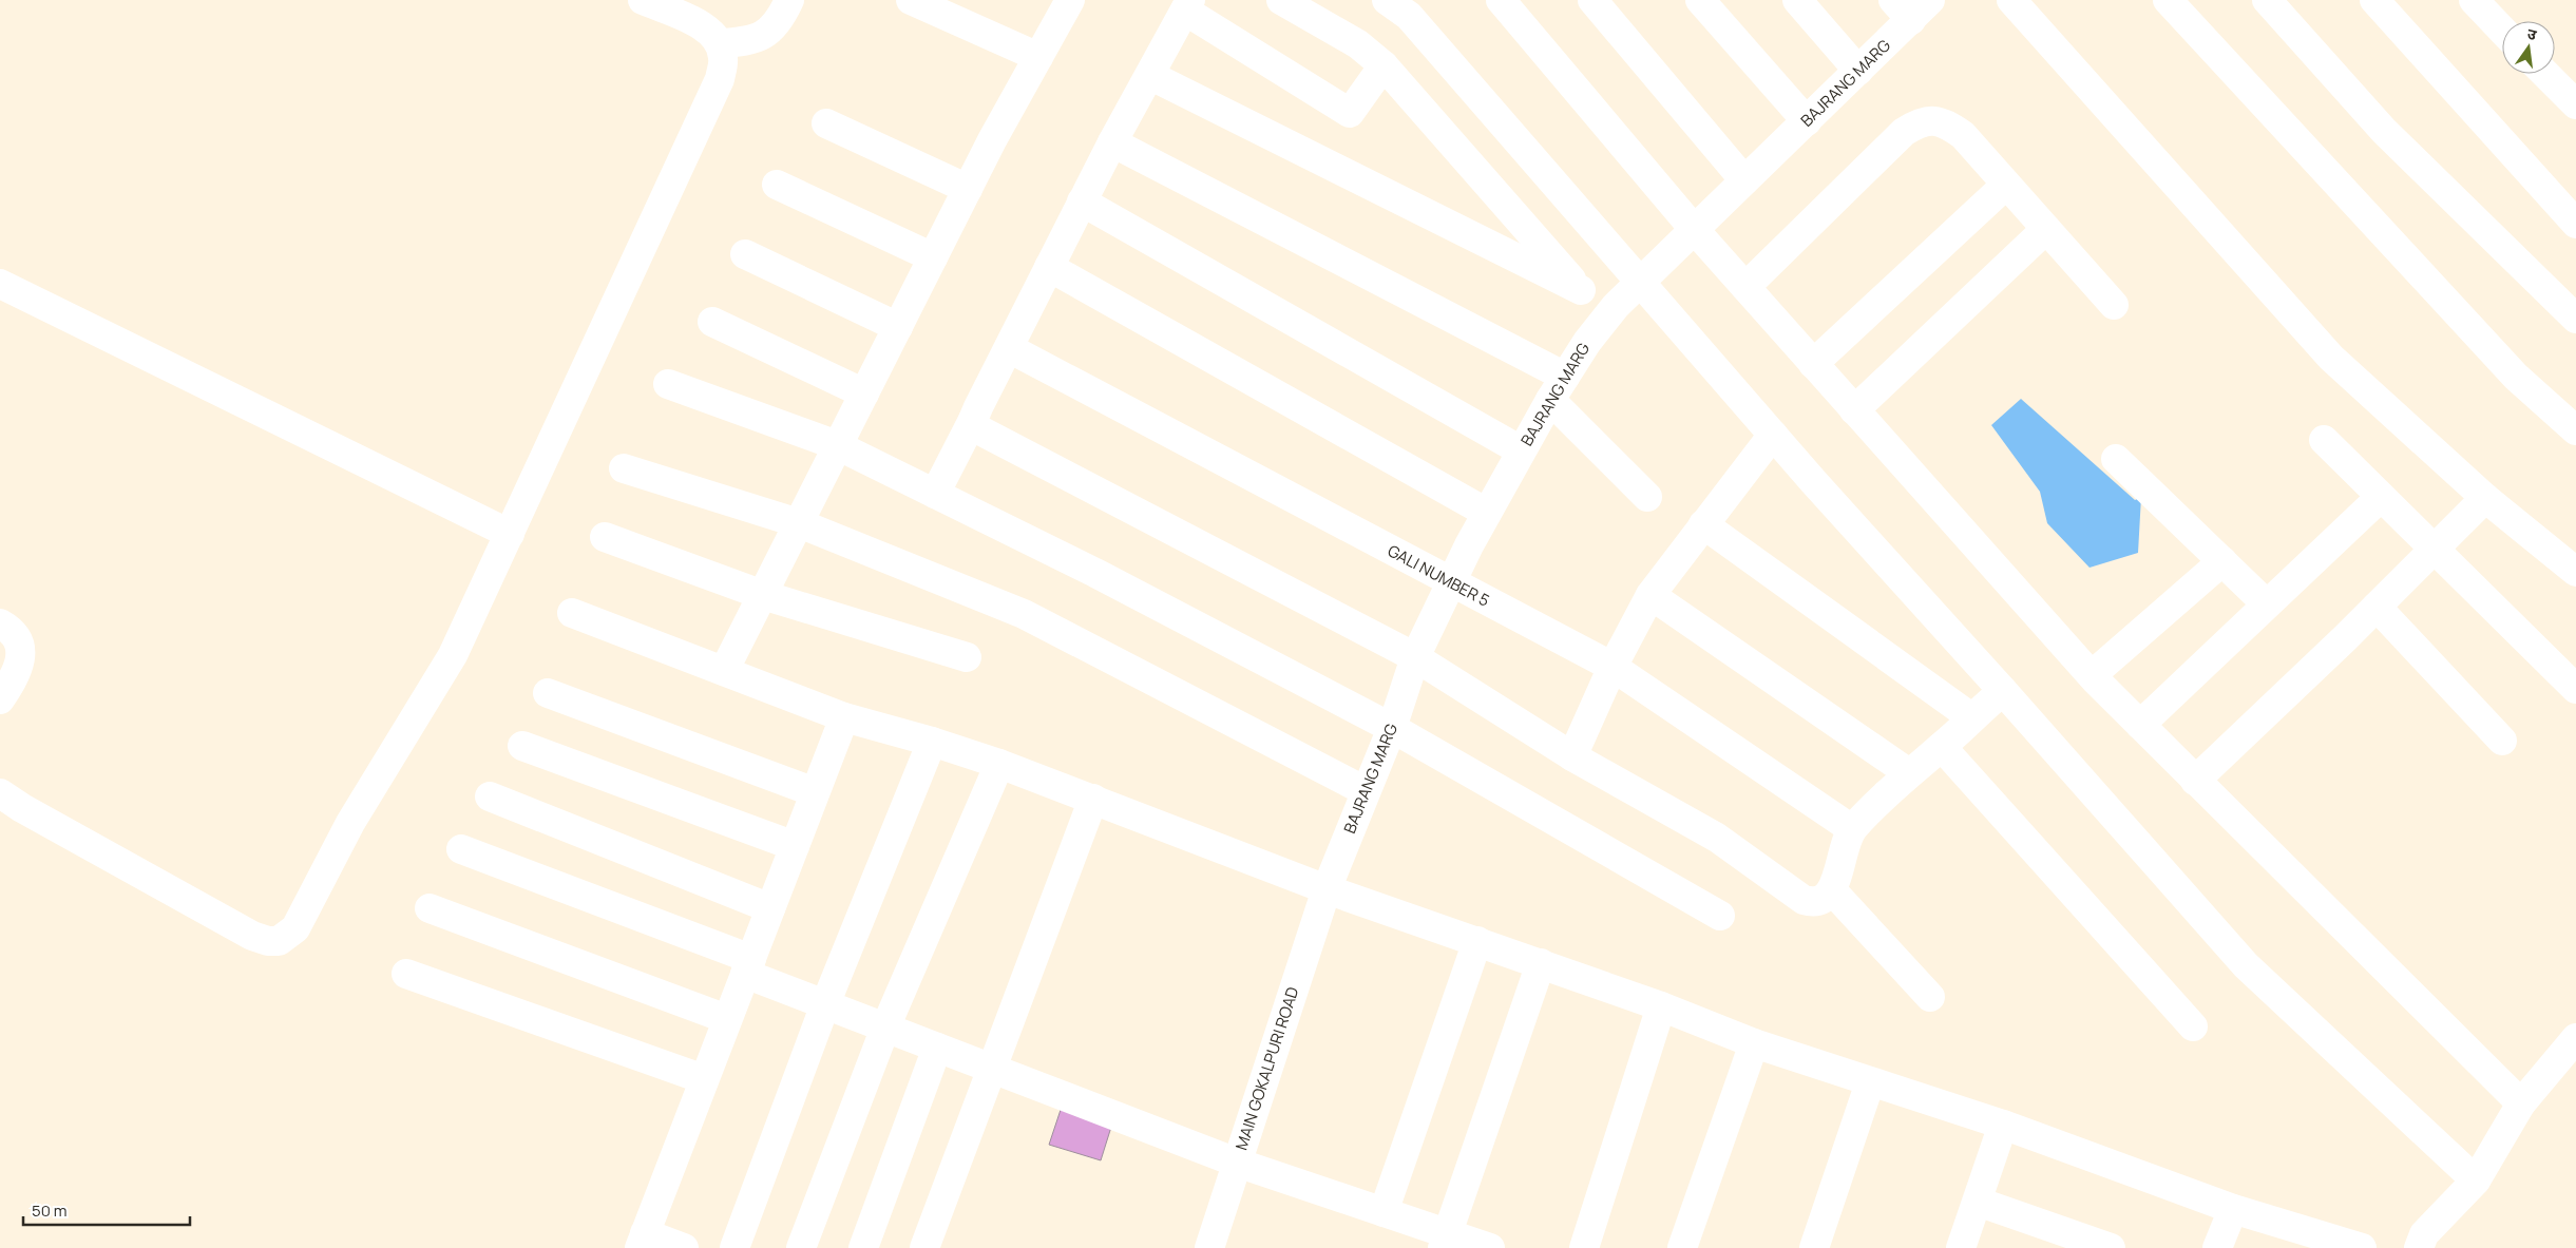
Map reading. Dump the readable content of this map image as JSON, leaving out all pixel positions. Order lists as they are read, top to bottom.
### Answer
{
  "streets": {
    "street": ["BAJRANG MARG", "GALI NUMBER 5", "MAIN GOKALPURI ROAD"]
  },
  "crossings": [
    ["BAJRANG MARG", "GALI NUMBER 5"],
    ["BAJRANG MARG", "MAIN GOKALPURI ROAD"]
  ],
  "scale_bar": "50 m",
  "north": "top"
}
